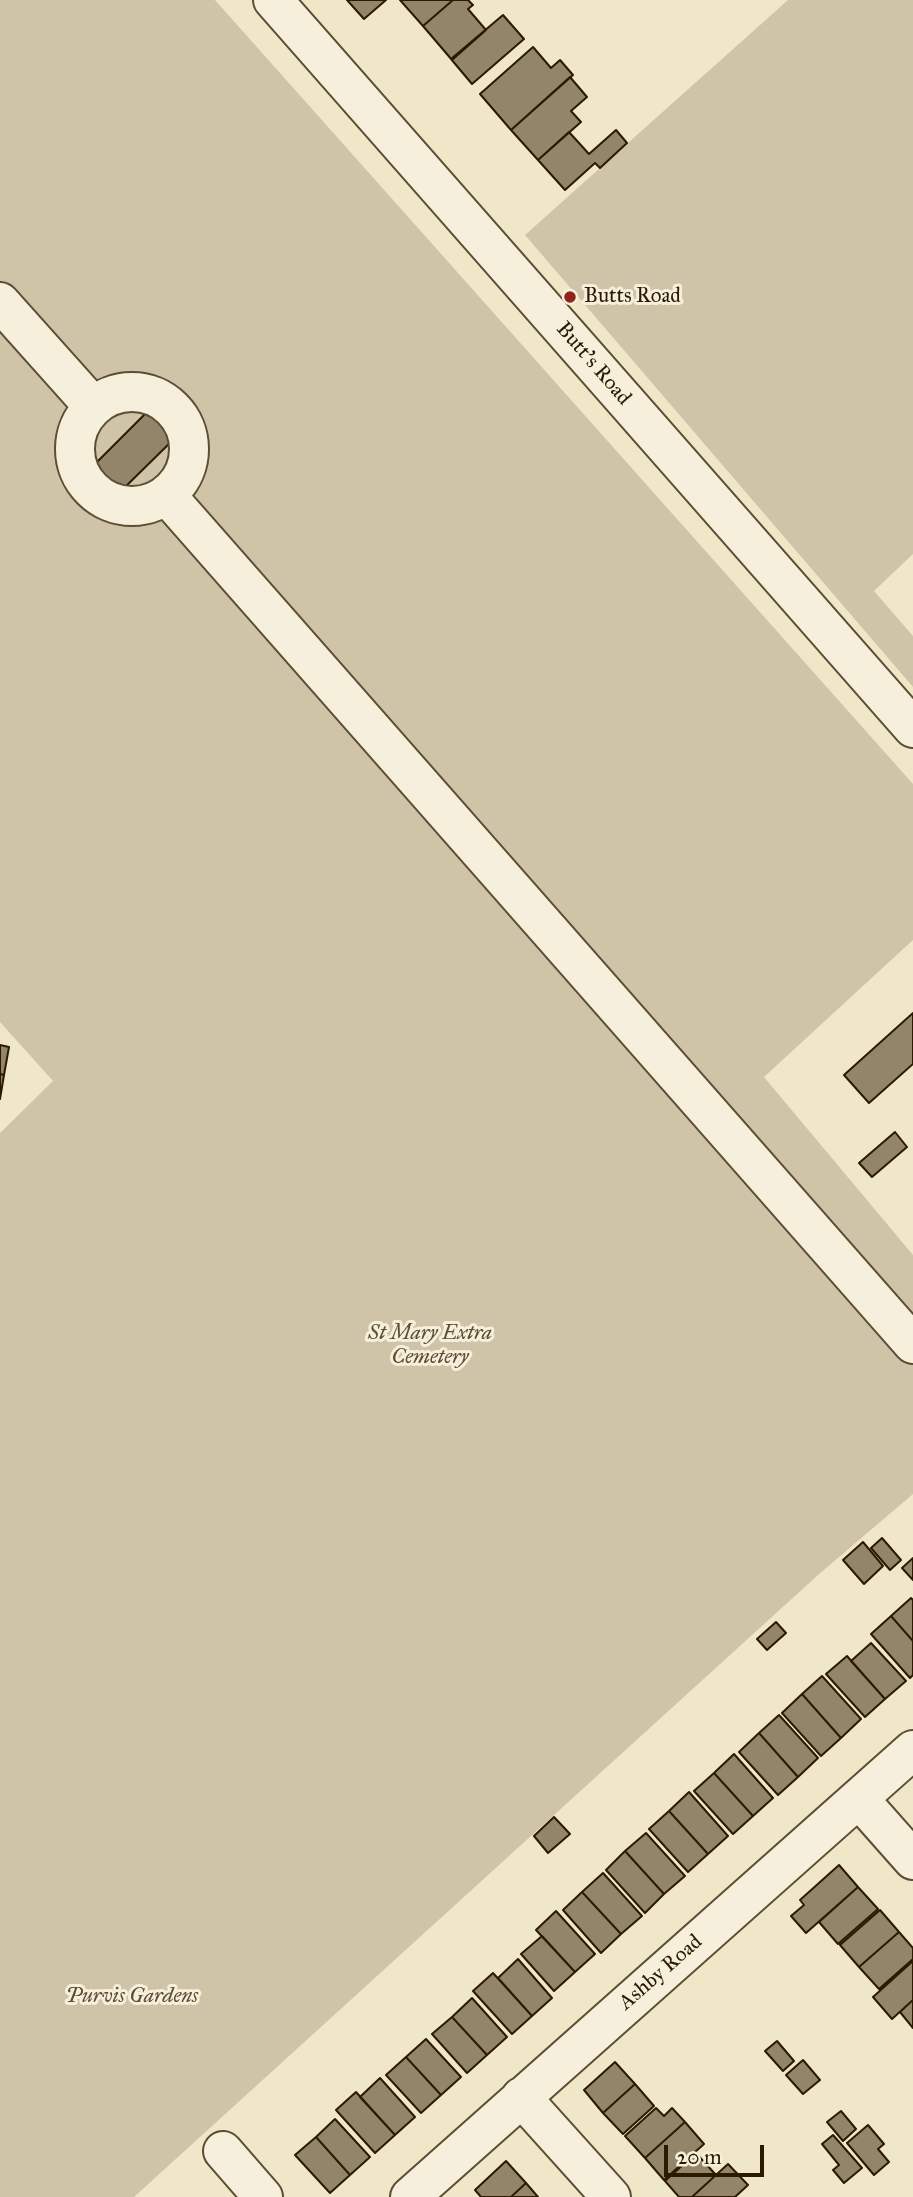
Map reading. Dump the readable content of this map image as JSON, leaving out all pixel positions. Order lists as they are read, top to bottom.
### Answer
{
  "streets": {
    "street": ["Butt's Road", "Ashby Road"]
  },
  "parks": ["St Mary Extra Cemetery", "Purvis Gardens"],
  "places": ["Butts Road"],
  "scale_bar": "20 m"
}
